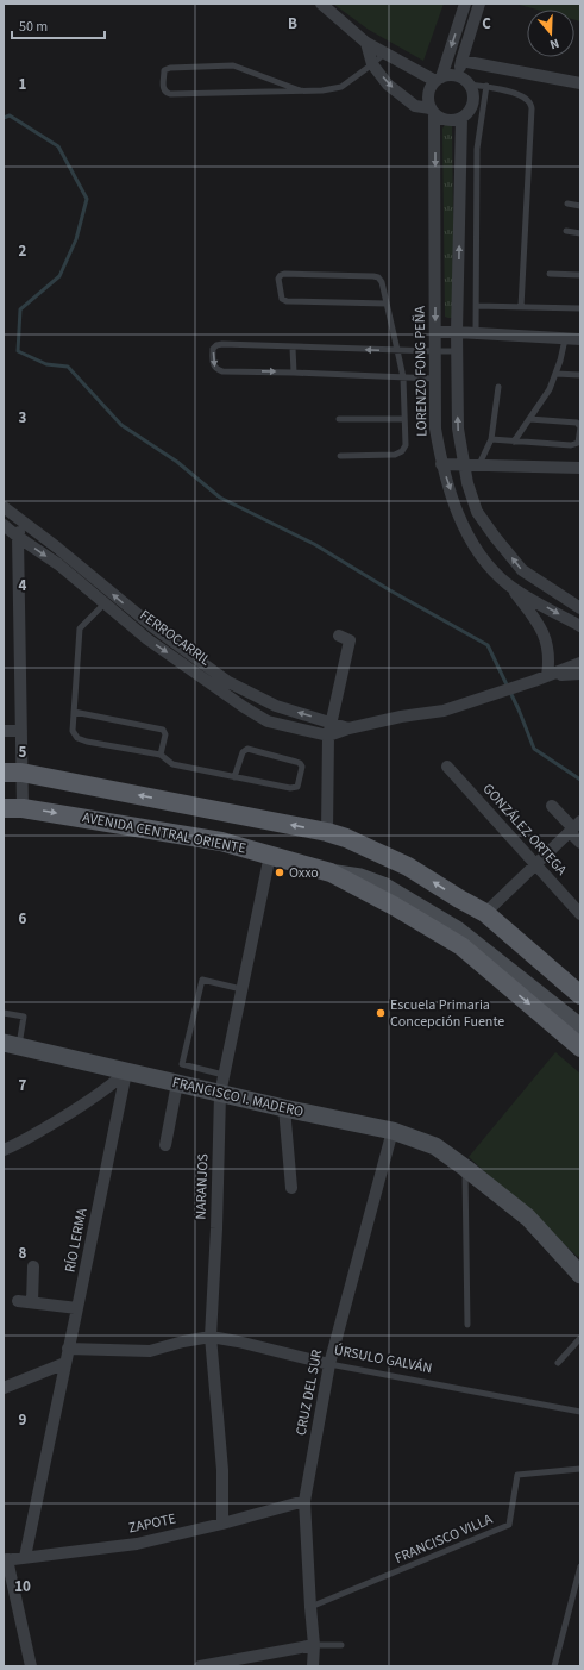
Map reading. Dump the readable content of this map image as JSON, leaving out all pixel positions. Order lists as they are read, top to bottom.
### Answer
{
  "streets": {
    "main road": ["AVENIDA CENTRAL ORIENTE"],
    "street": [
      "LORENZO FONG PEÑA",
      "FERROCARRIL",
      "GONZÁLEZ ORTEGA",
      "FRANCISCO I. MADERO",
      "NARANJOS",
      "RÍO LERMA",
      "ÚRSULO GALVÁN",
      "CRUZ DEL SUR",
      "ZAPOTE"
    ],
    "lane": ["FRANCISCO VILLA"]
  },
  "crossings": [
    ["AVENIDA CENTRAL ORIENTE", "NARANJOS"],
    ["FRANCISCO I. MADERO", "NARANJOS"],
    ["FRANCISCO I. MADERO", "RÍO LERMA"],
    ["FRANCISCO I. MADERO", "CRUZ DEL SUR"],
    ["NARANJOS", "ÚRSULO GALVÁN"],
    ["NARANJOS", "ZAPOTE"],
    ["RÍO LERMA", "ÚRSULO GALVÁN"],
    ["RÍO LERMA", "ZAPOTE"],
    ["ÚRSULO GALVÁN", "CRUZ DEL SUR"],
    ["CRUZ DEL SUR", "ZAPOTE"],
    ["CRUZ DEL SUR", "FRANCISCO VILLA"]
  ],
  "places": ["Oxxo", "Escuela Primaria Concepción Fuente"],
  "scale_bar": "50 m",
  "north": "bottom",
  "grid": {
    "columns": ["B", "C"],
    "rows": [
      "1",
      "2",
      "3",
      "4",
      "5",
      "6",
      "7",
      "8",
      "9",
      "10"
    ]
  }
}
